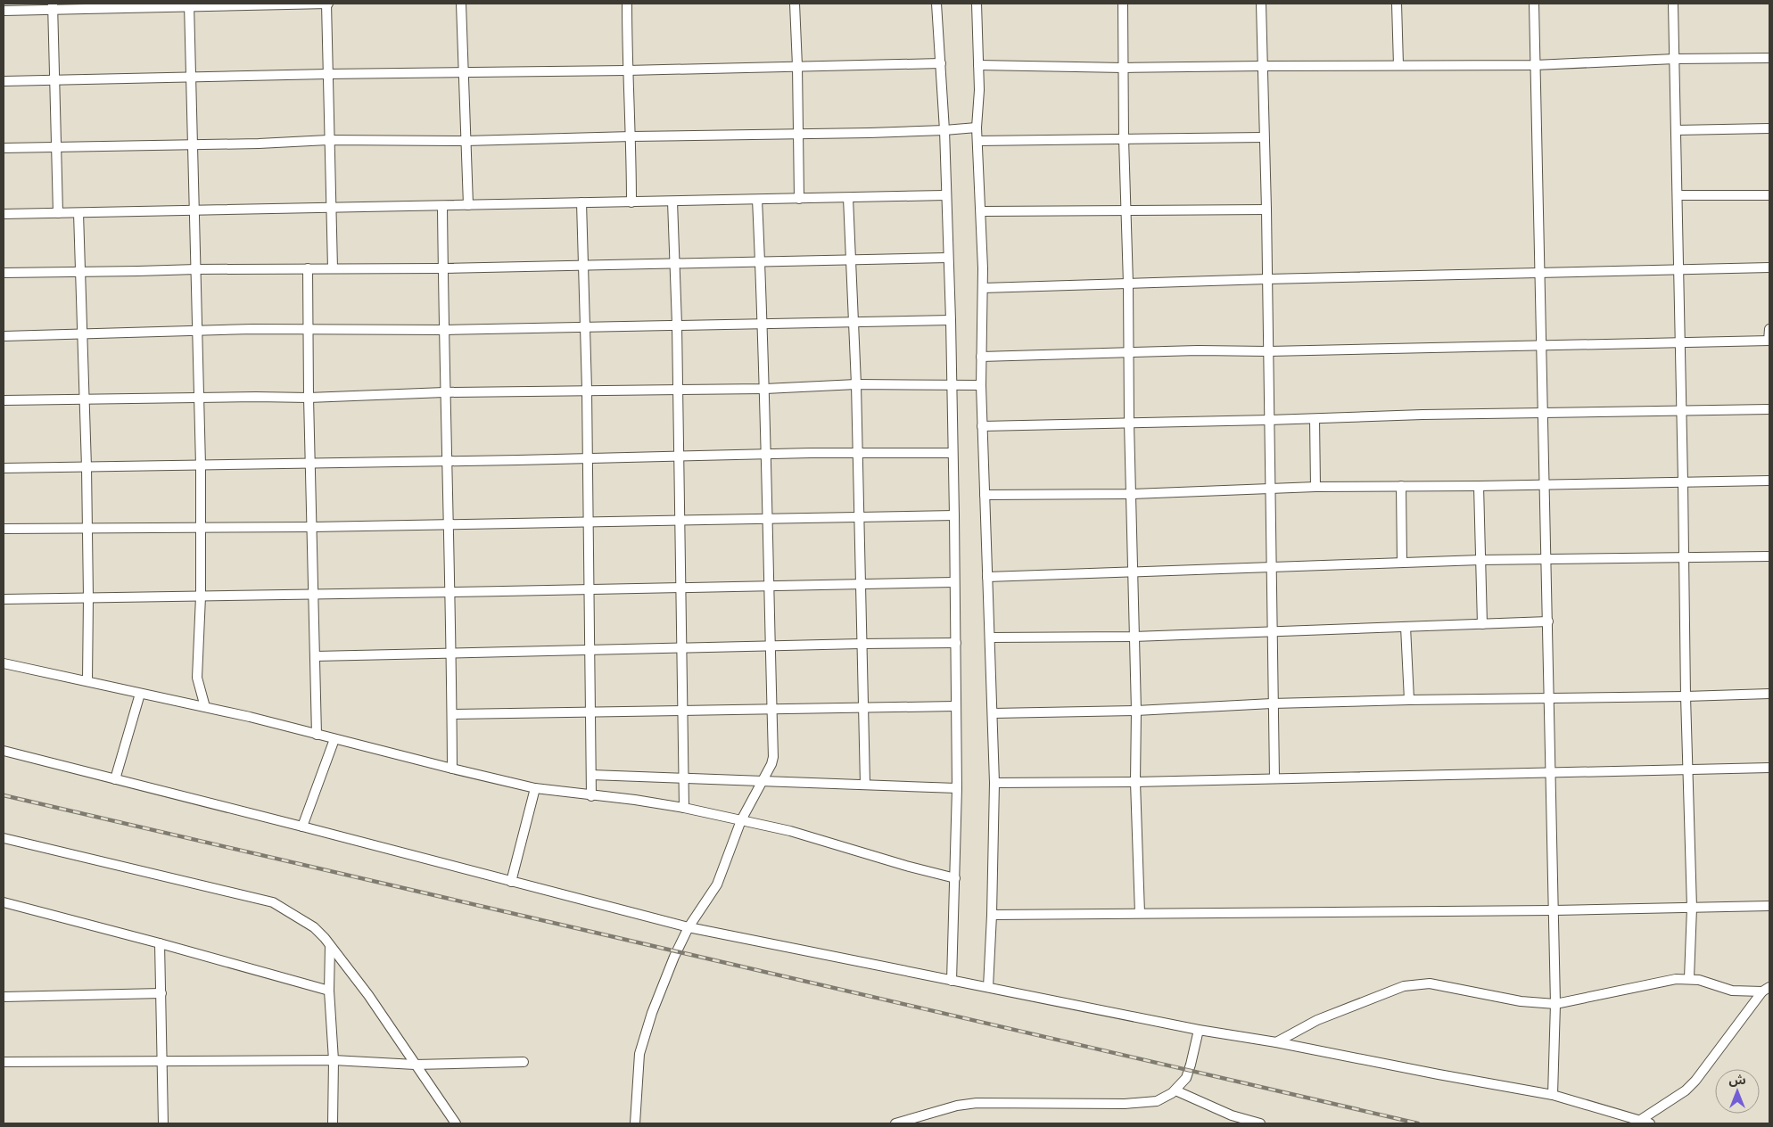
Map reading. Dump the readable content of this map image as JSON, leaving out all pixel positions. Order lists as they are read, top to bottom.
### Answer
{
  "north": "top"
}
